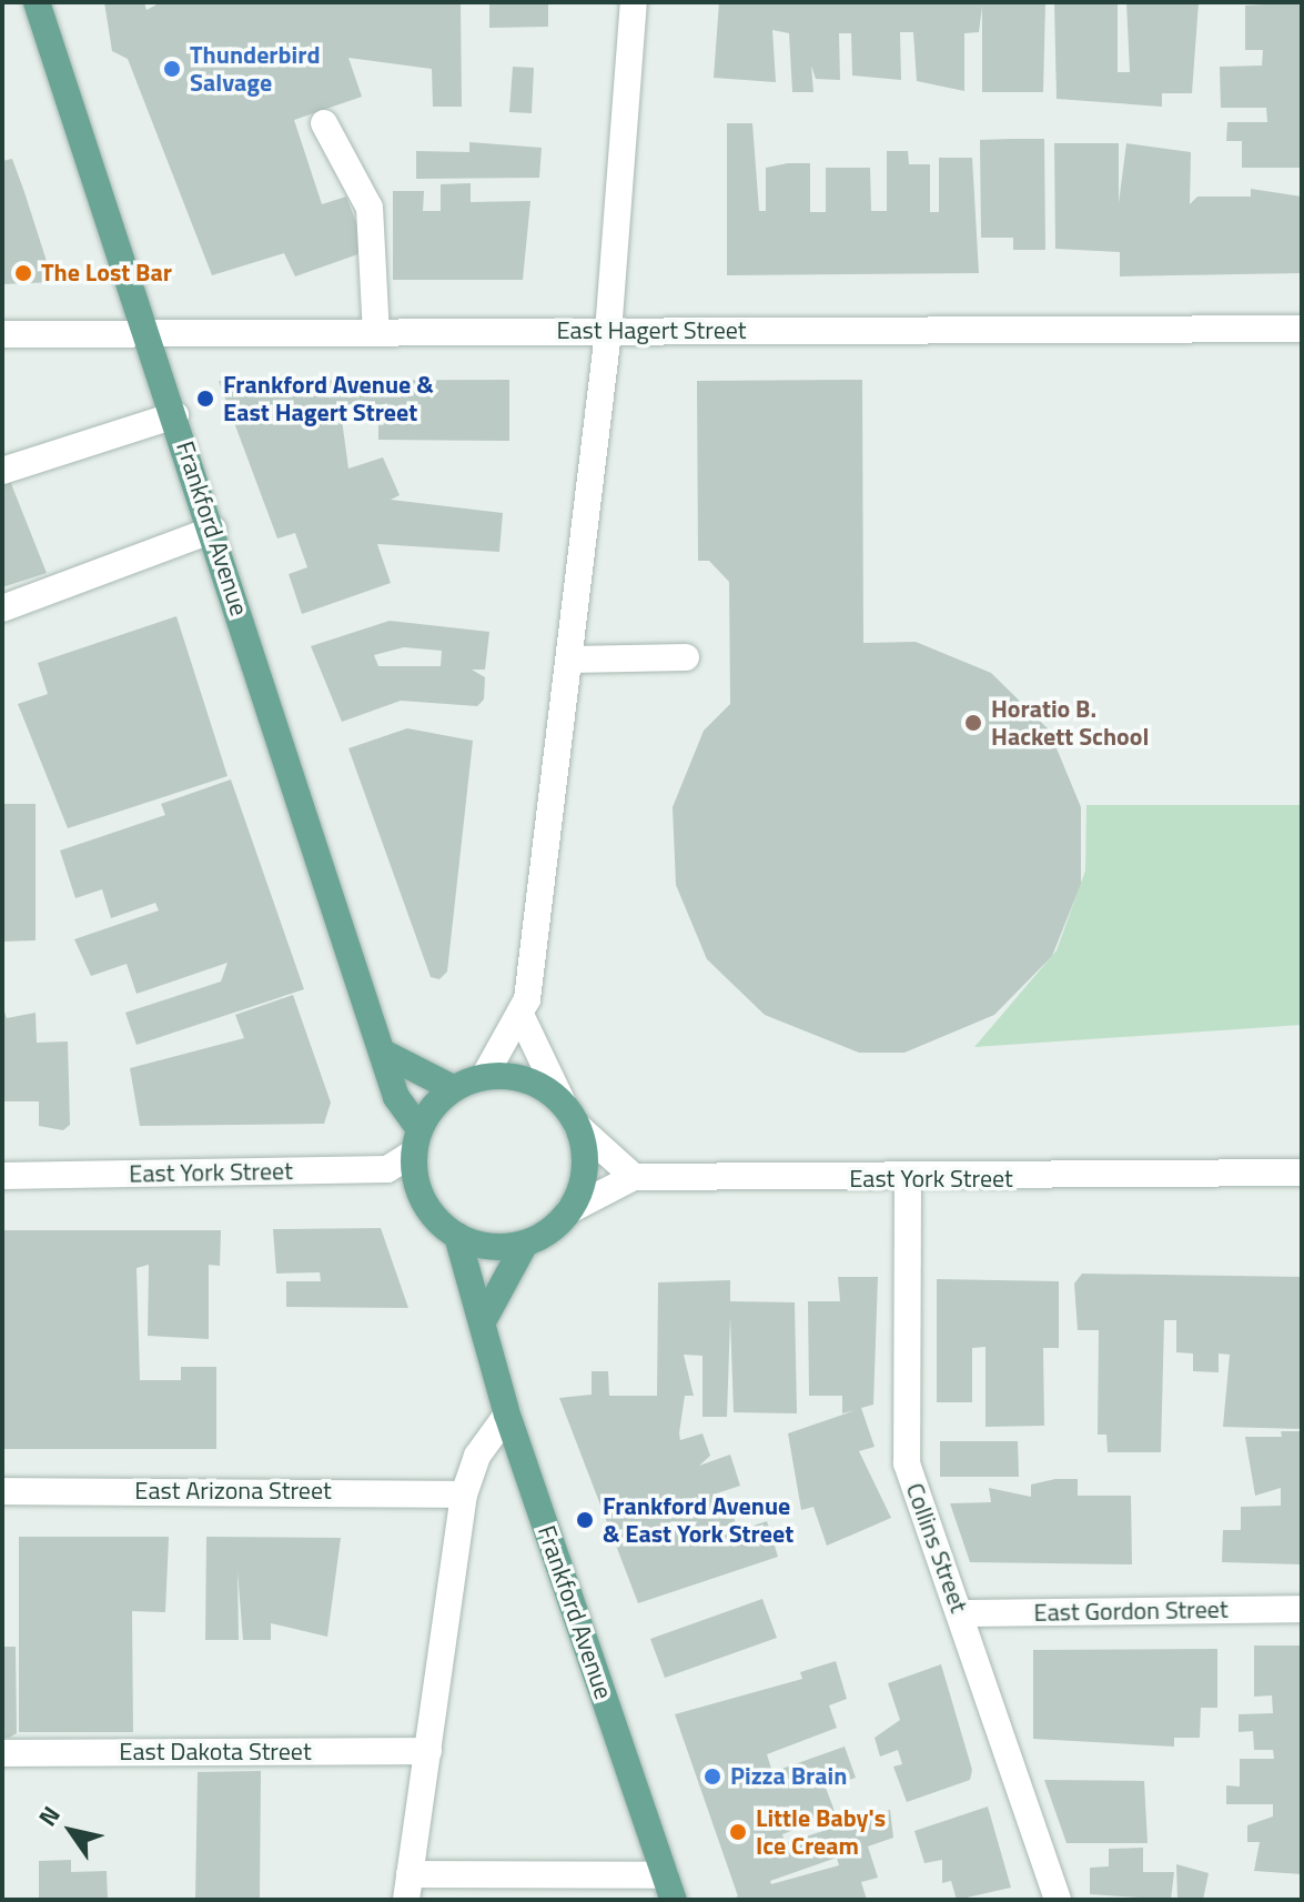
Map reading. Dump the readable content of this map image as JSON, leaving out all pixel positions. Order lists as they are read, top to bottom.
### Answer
{
  "streets": {
    "main road": ["Frankford Avenue"],
    "street": [
      "East Hagert Street",
      "East York Street",
      "East Arizona Street",
      "Collins Street",
      "East Gordon Street",
      "East Dakota Street"
    ]
  },
  "crossings": [
    ["East Hagert Street", "Frankford Avenue"],
    ["Frankford Avenue", "East York Street"],
    ["East York Street", "Collins Street"],
    ["Collins Street", "East Gordon Street"]
  ],
  "places": [
    "Thunderbird Salvage",
    "The Lost Bar",
    "Frankford Avenue & East Hagert Street",
    "Horatio B. Hackett School",
    "Frankford Avenue & East York Street",
    "Pizza Brain",
    "Little Baby's Ice Cream"
  ],
  "north": "top left"
}
